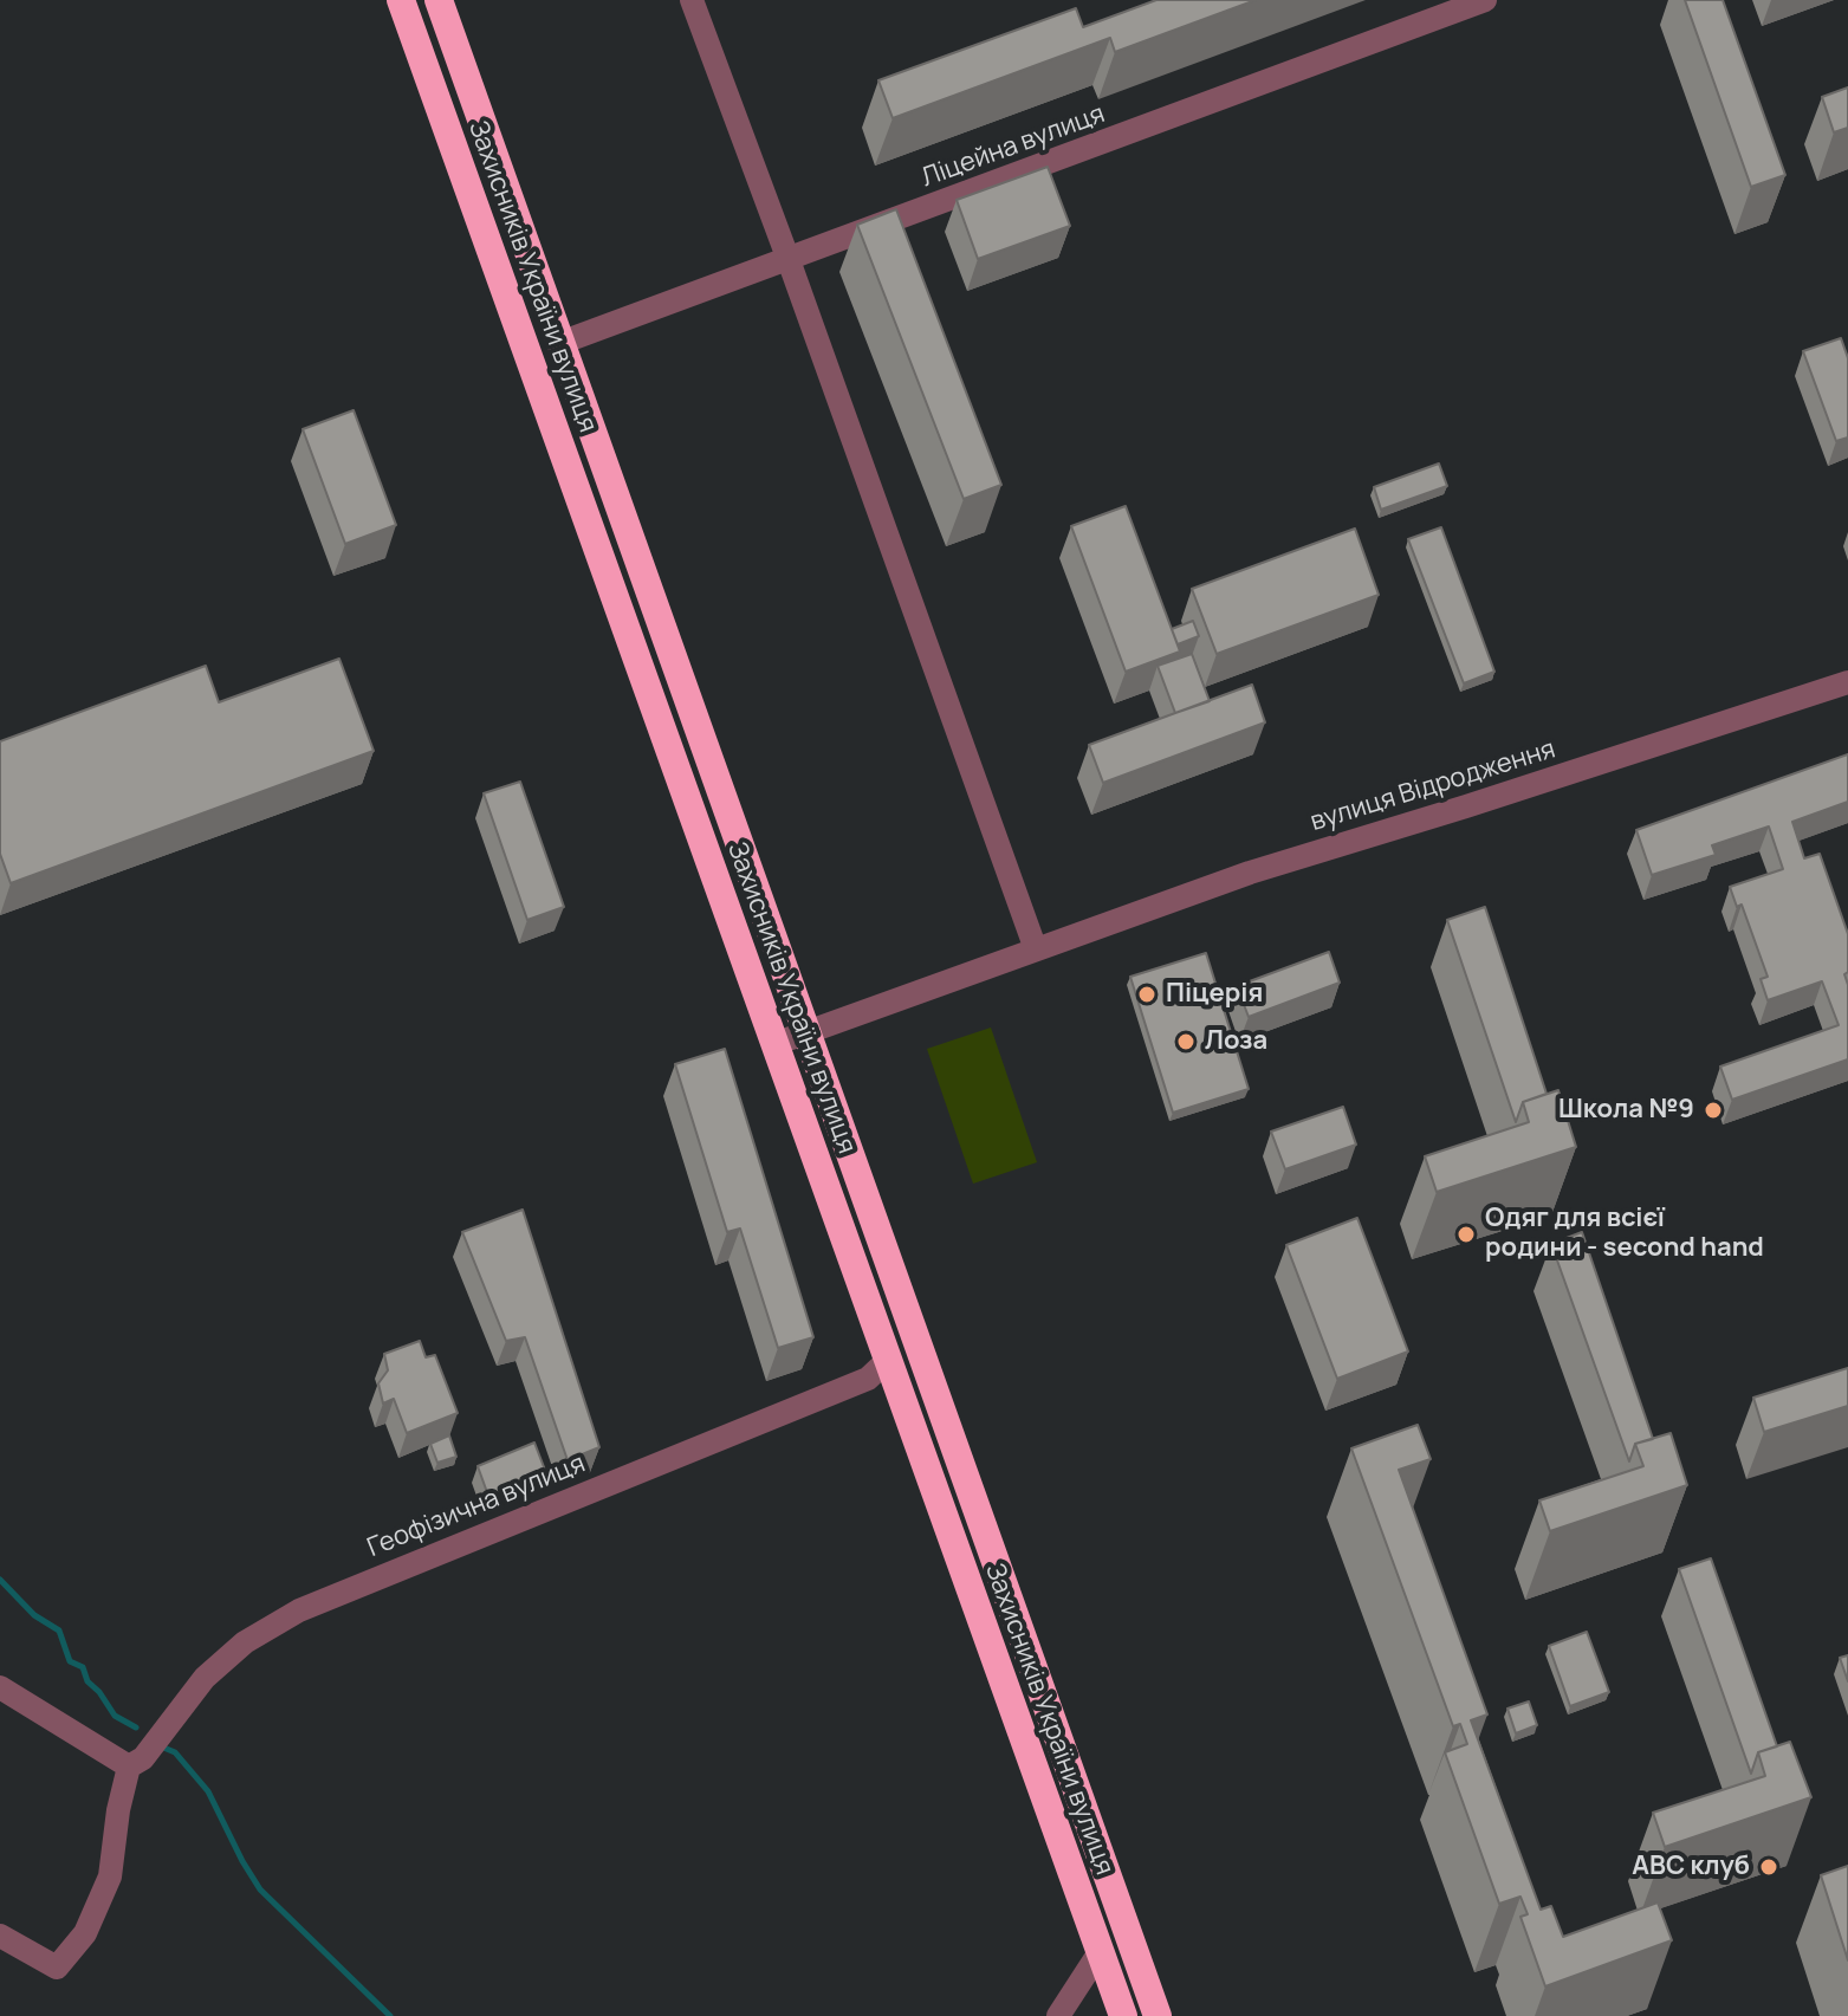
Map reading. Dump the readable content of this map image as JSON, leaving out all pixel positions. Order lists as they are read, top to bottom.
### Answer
{
  "streets": {
    "highway": ["Захисників України вулиця"],
    "street": ["Ліцейна вулиця", "вулиця Відродження", "Геофізична вулиця"]
  },
  "crossings": [
    ["Ліцейна вулиця", "Захисників України вулиця"],
    ["Захисників України вулиця", "вулиця Відродження"],
    ["Захисників України вулиця", "Геофізична вулиця"]
  ],
  "places": [
    "Піцерія",
    "Лоза",
    "Школа №9",
    "Одяг для всієї родини - second hand",
    "ABC клуб"
  ]
}
